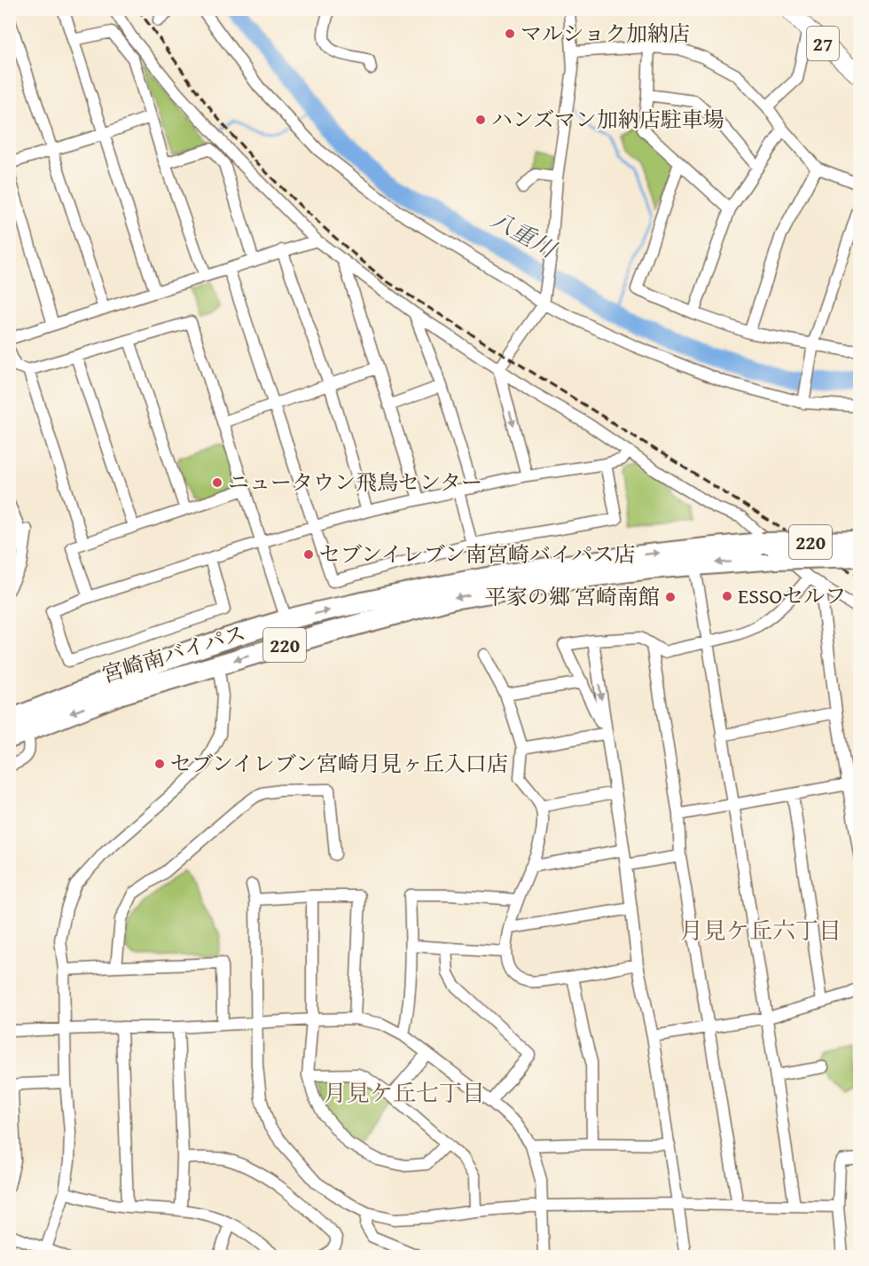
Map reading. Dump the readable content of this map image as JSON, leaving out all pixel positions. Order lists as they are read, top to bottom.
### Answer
{
  "streets": {
    "highway": ["220", "宮崎南バイパス"],
    "main road": ["27"]
  },
  "districts": ["月見ケ丘六丁目", "月見ケ丘七丁目"],
  "water": ["八重川"],
  "places": [
    "マルショク加納店",
    "ハンズマン加納店駐車場",
    "ニュータウン飛鳥センター",
    "セブンイレブン南宮崎バイパス店",
    "ESSOセルフ",
    "平家の郷 宮崎南館",
    "セブンイレブン宮崎月見ヶ丘入口店"
  ]
}
